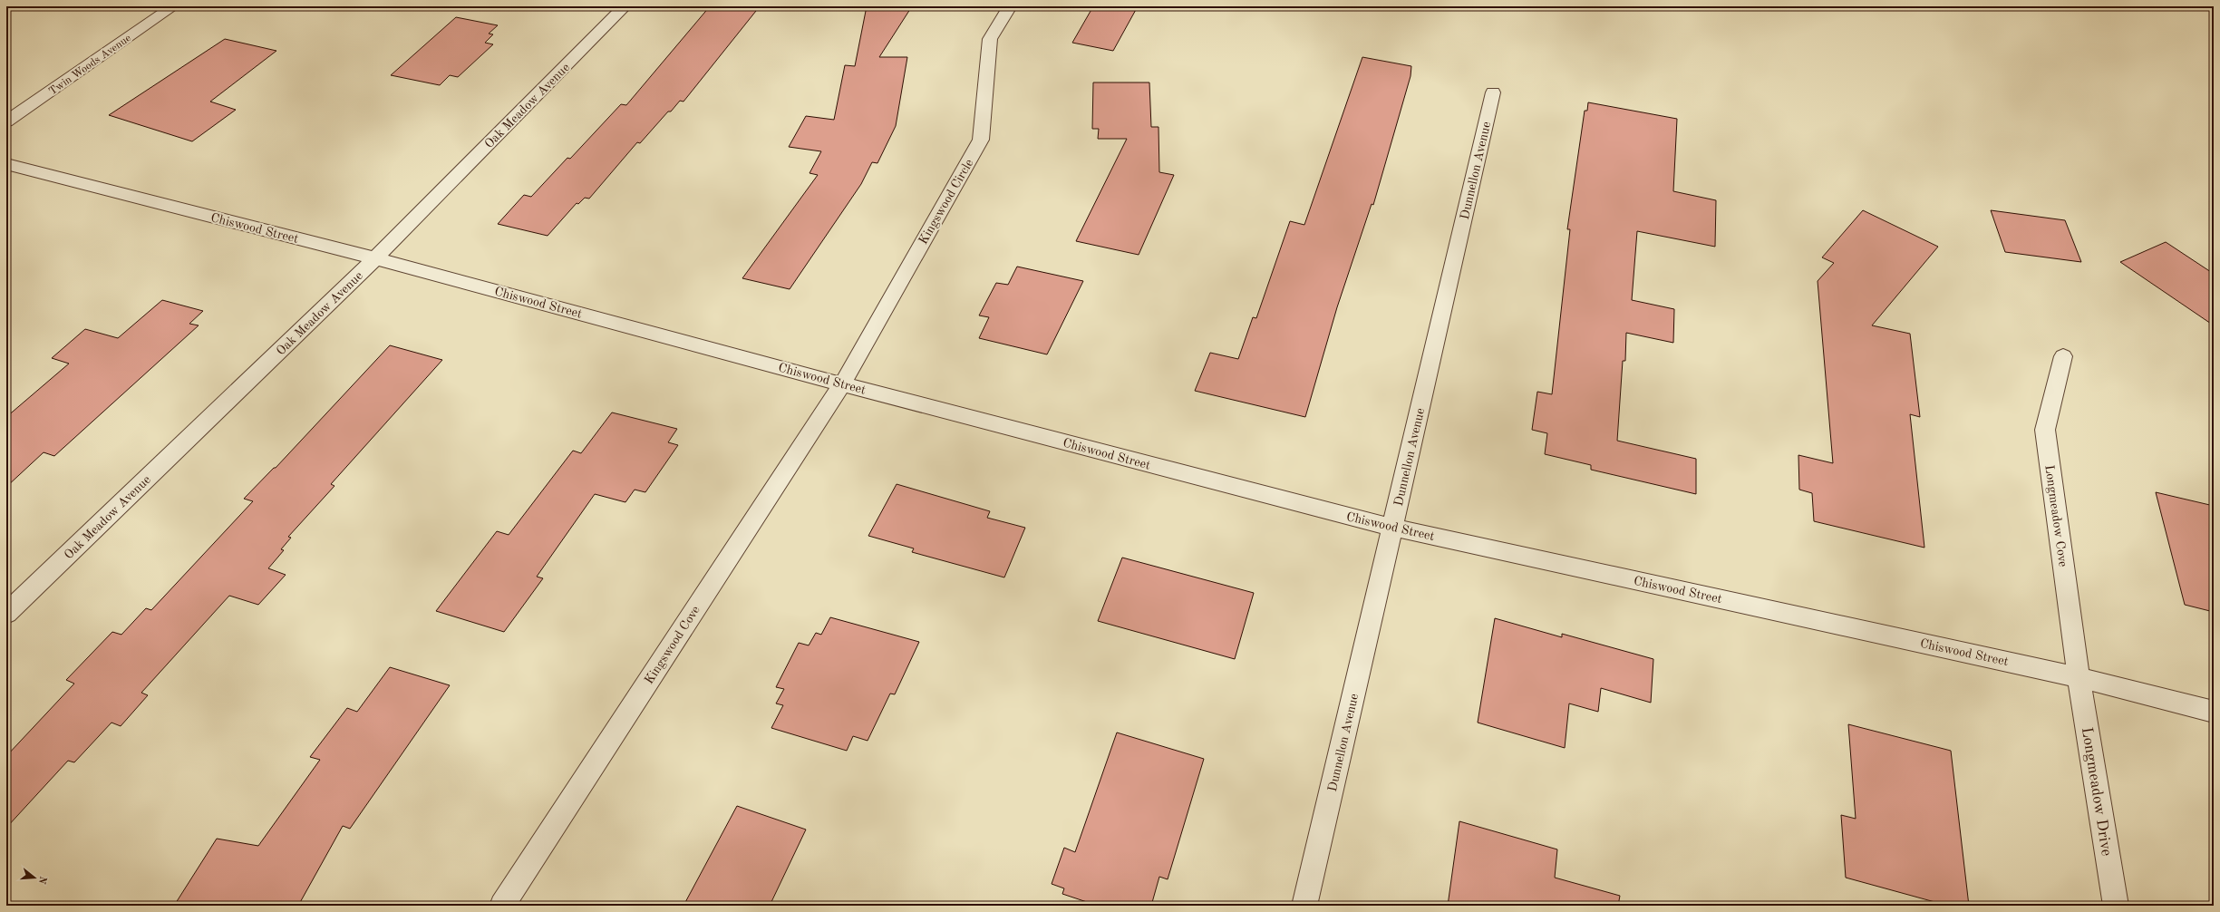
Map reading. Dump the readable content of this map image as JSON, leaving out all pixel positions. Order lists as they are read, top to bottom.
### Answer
{
  "streets": {
    "street": [
      "Twin Woods Avenue",
      "Oak Meadow Avenue",
      "Dunnellon Avenue",
      "Kingswood Circle",
      "Chiswood Street",
      "Longmeadow Cove",
      "Kingswood Cove",
      "Longmeadow Drive"
    ]
  },
  "crossings": [
    ["Oak Meadow Avenue", "Chiswood Street"],
    ["Dunnellon Avenue", "Chiswood Street"],
    ["Kingswood Circle", "Chiswood Street"],
    ["Kingswood Circle", "Kingswood Cove"],
    ["Chiswood Street", "Longmeadow Cove"],
    ["Chiswood Street", "Kingswood Cove"],
    ["Chiswood Street", "Longmeadow Drive"],
    ["Longmeadow Cove", "Longmeadow Drive"]
  ],
  "north": "right"
}
